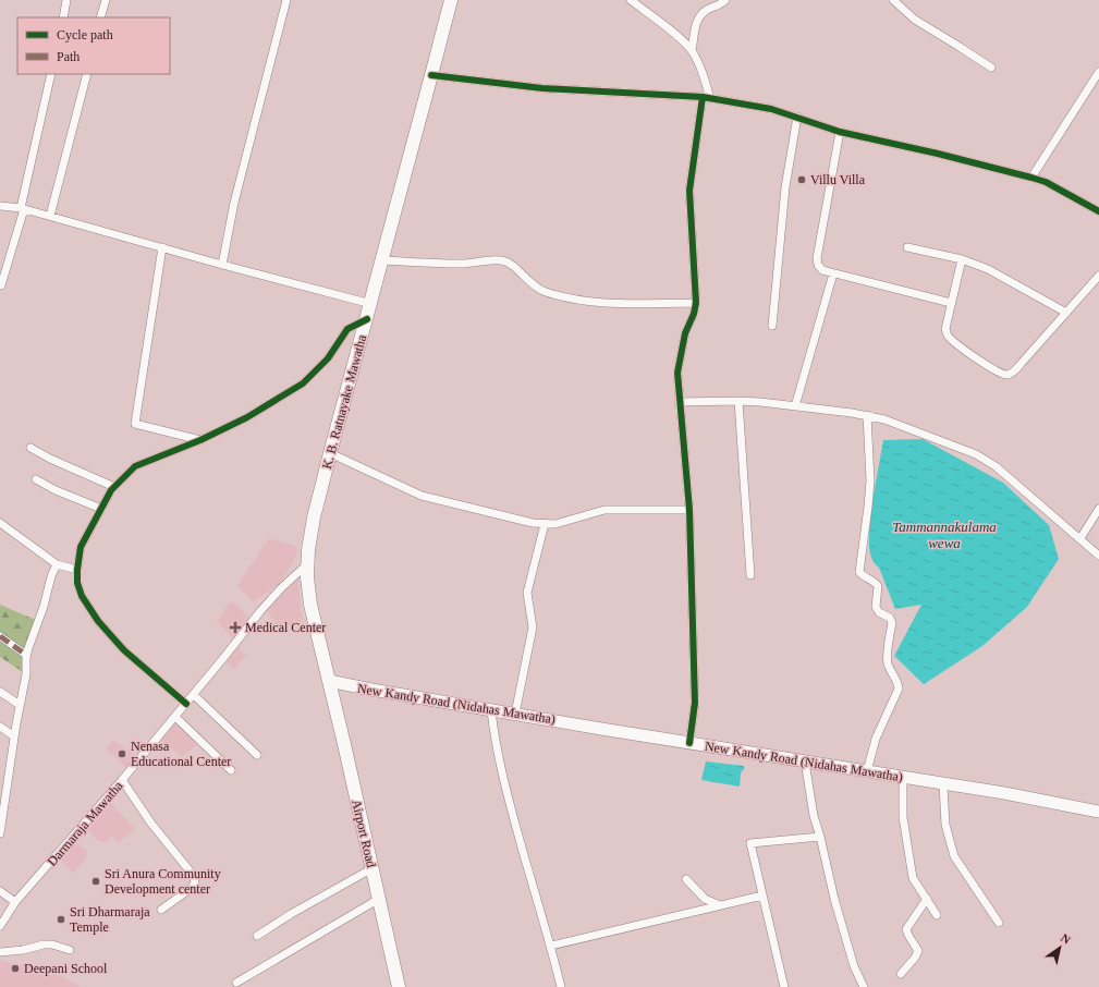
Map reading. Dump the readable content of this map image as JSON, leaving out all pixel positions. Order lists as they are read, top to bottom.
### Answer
{
  "streets": {
    "highway": ["K. B. Ratnayake Mawatha", "Airport Road"],
    "main road": ["New Kandy Road (Nidahas Mawatha)"],
    "street": ["Darmaraja Mawatha"]
  },
  "crossings": [
    ["K. B. Ratnayake Mawatha", "New Kandy Road (Nidahas Mawatha)"],
    ["K. B. Ratnayake Mawatha", "Darmaraja Mawatha"],
    ["K. B. Ratnayake Mawatha", "Airport Road"],
    ["New Kandy Road (Nidahas Mawatha)", "Airport Road"]
  ],
  "water": ["Tammannakulama wewa"],
  "places": {
    "other": [
      "Villu Villa",
      "Nenasa Educational Center",
      "Sri Anura Community Development center",
      "Sri Dharmaraja Temple",
      "Deepani School"
    ],
    "health": ["Medical Center"]
  },
  "legend": ["Cycle path", "Path"],
  "north": "top right"
}
